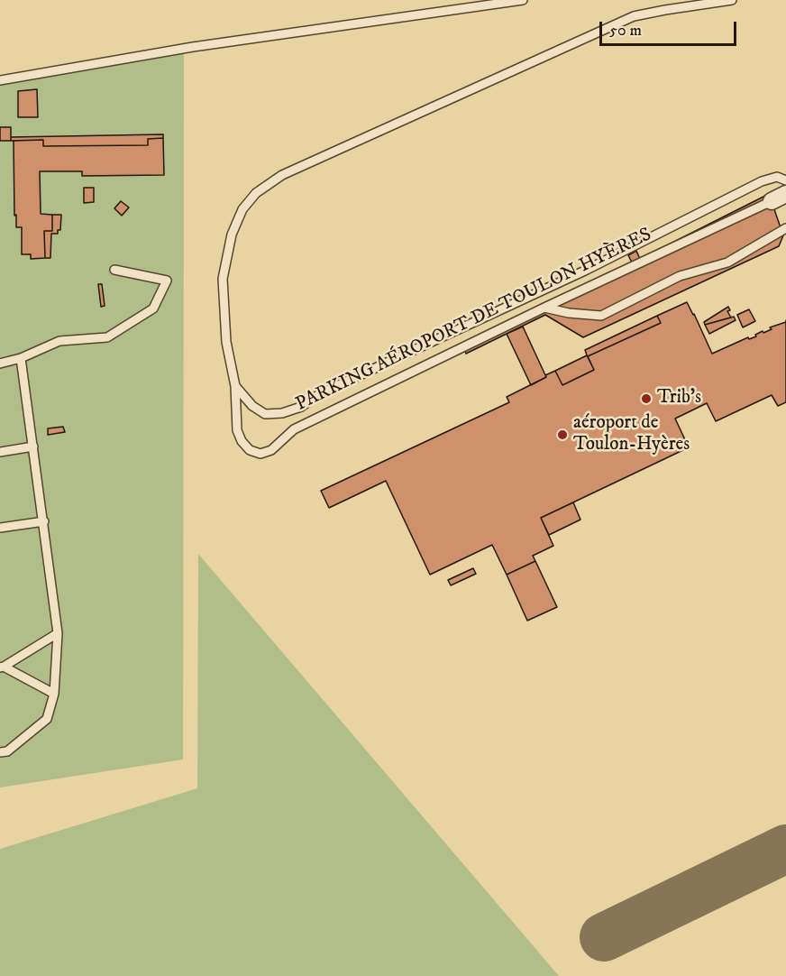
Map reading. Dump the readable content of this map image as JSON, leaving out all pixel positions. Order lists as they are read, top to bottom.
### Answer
{
  "streets": {
    "lane": ["PARKING AÉROPORT DE TOULON HYÈRES"]
  },
  "places": ["Trib's", "aéroport de Toulon-Hyères"],
  "scale_bar": "50 m"
}
